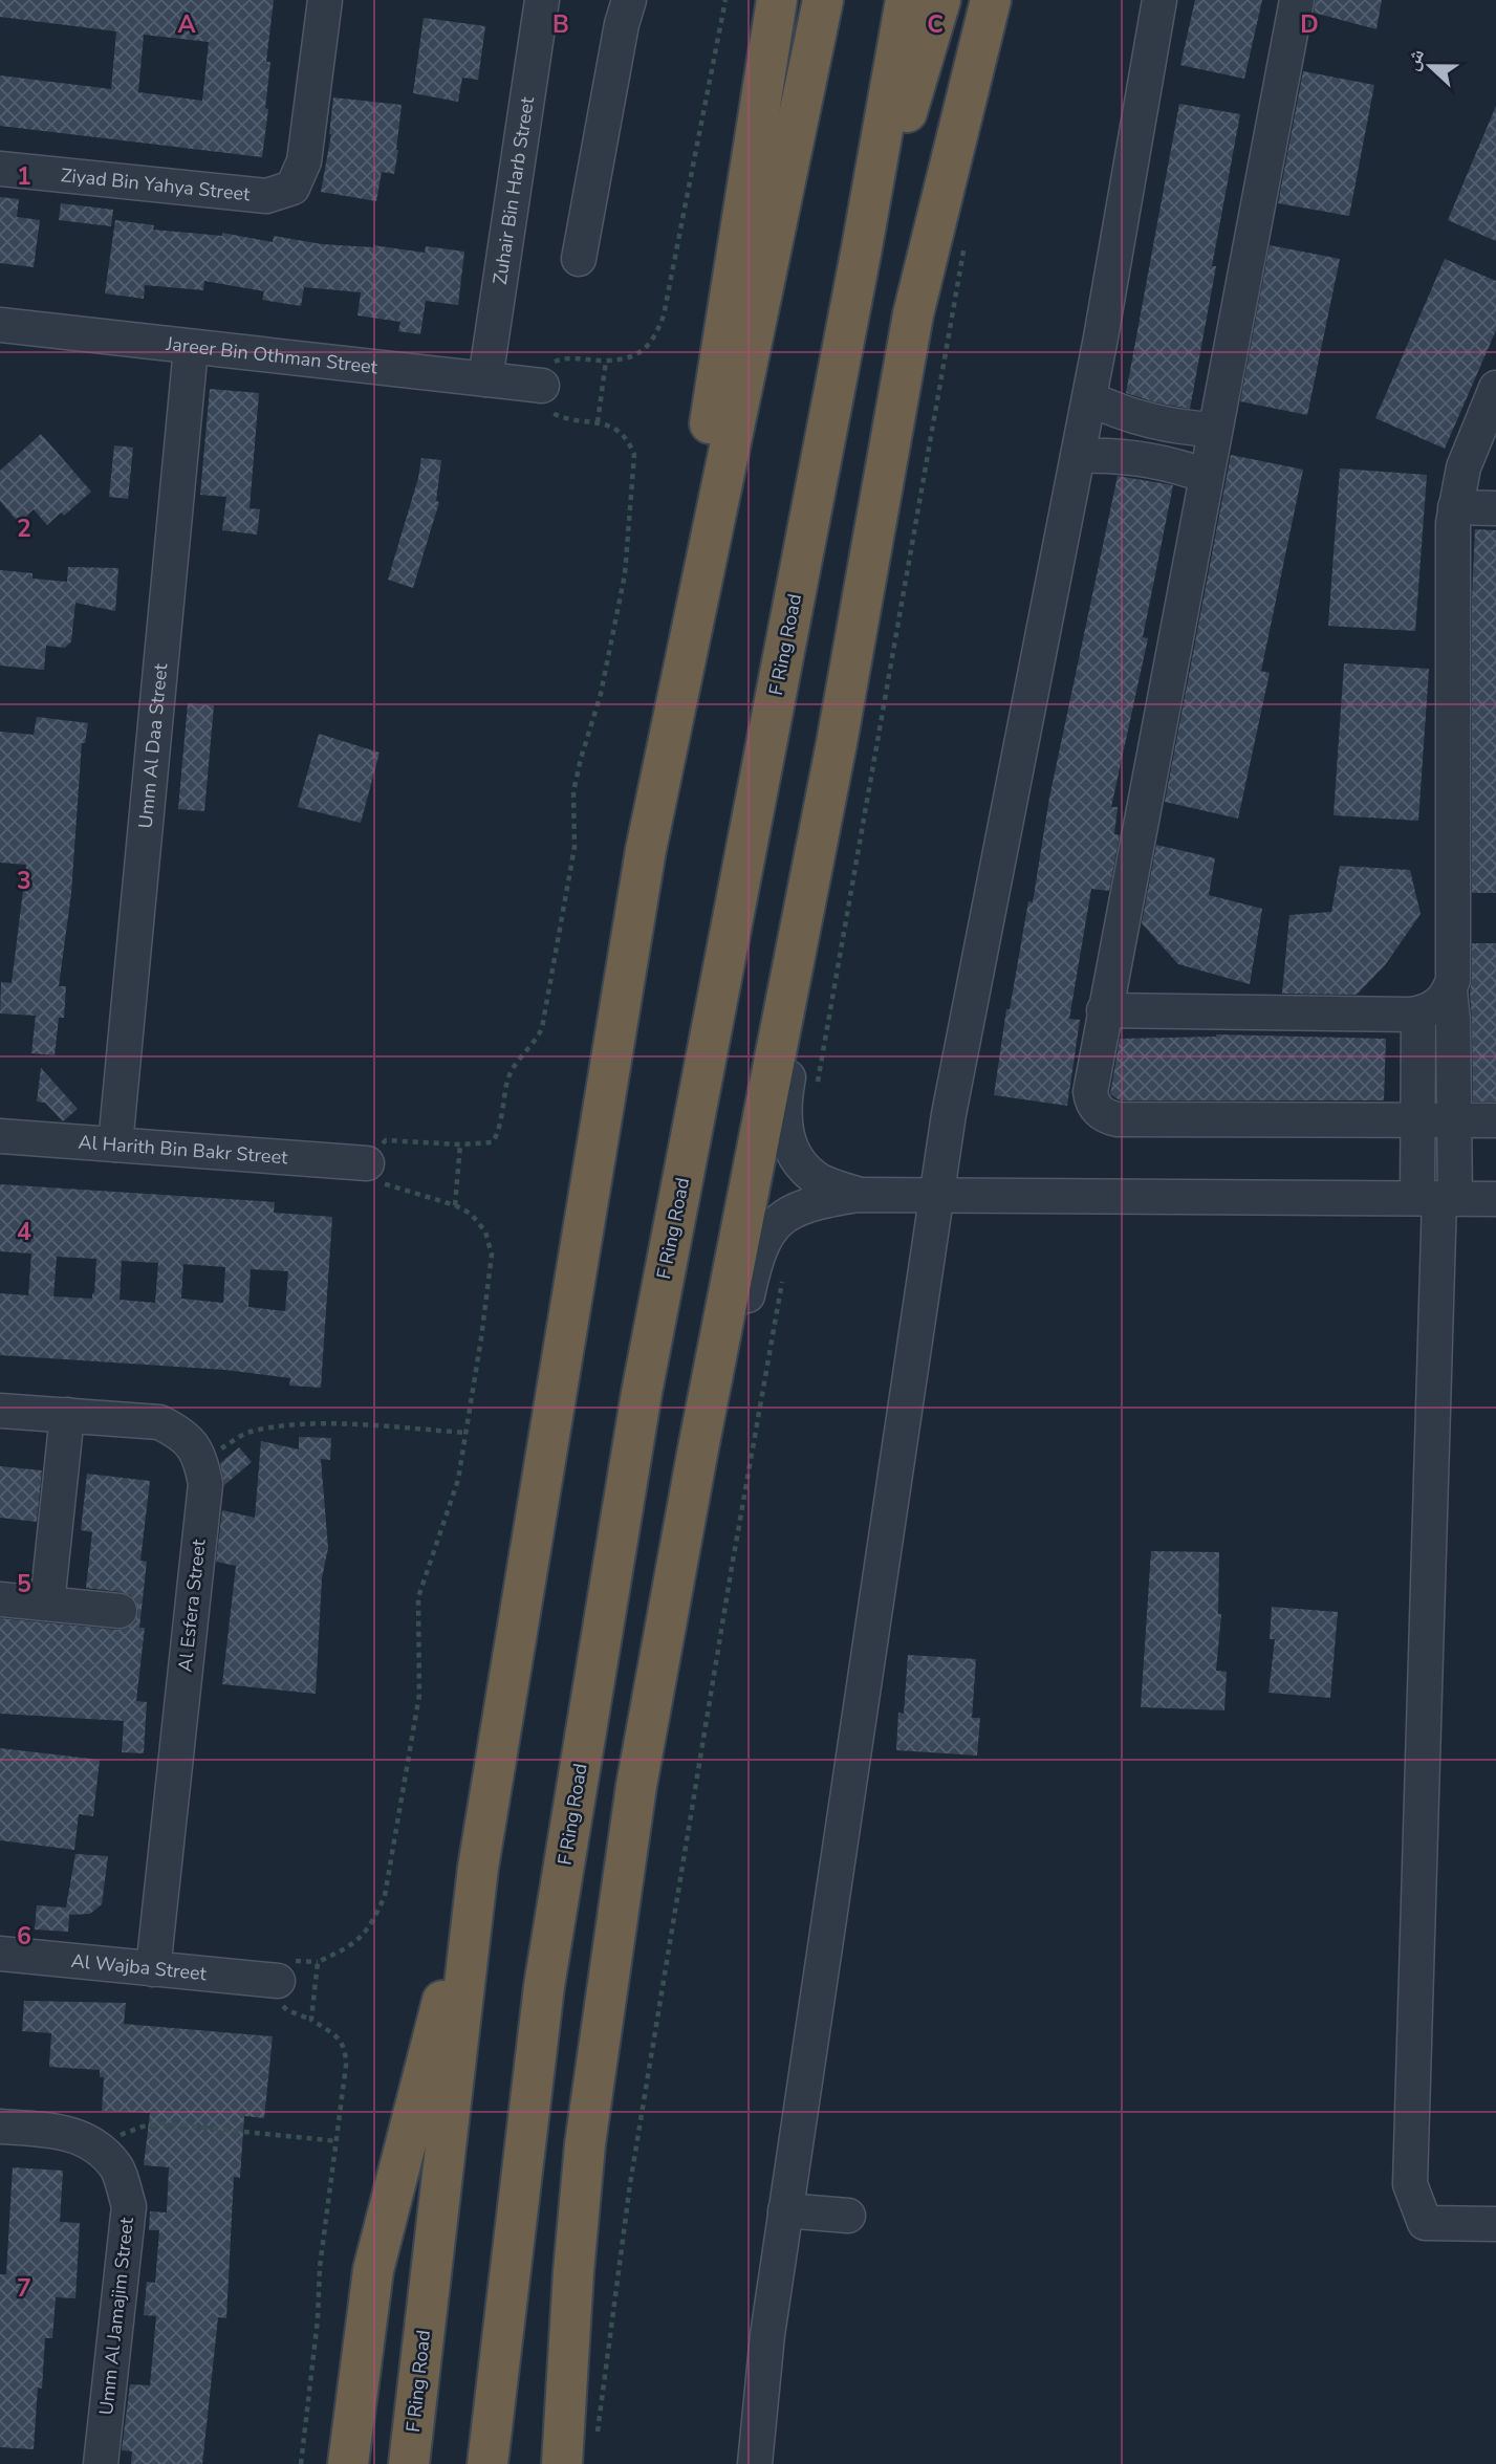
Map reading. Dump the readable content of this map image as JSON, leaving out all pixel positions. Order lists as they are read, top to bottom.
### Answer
{
  "streets": {
    "highway": ["F Ring Road"],
    "street": [
      "Ziyad Bin Yahya Street",
      "Zuhair Bin Harb Street",
      "Jareer Bin Othman Street",
      "Umm Al Daa Street",
      "Al Harith Bin Bakr Street",
      "Al Esfera Street",
      "Al Wajba Street",
      "Umm Al Jamajim Street"
    ]
  },
  "crossings": [
    ["Zuhair Bin Harb Street", "Jareer Bin Othman Street"],
    ["Jareer Bin Othman Street", "Umm Al Daa Street"],
    ["Umm Al Daa Street", "Al Harith Bin Bakr Street"],
    ["Al Esfera Street", "Al Wajba Street"]
  ],
  "north": "left",
  "grid": {
    "columns": [
      "A",
      "B",
      "C",
      "D"
    ],
    "rows": [
      "1",
      "2",
      "3",
      "4",
      "5",
      "6",
      "7"
    ]
  }
}
